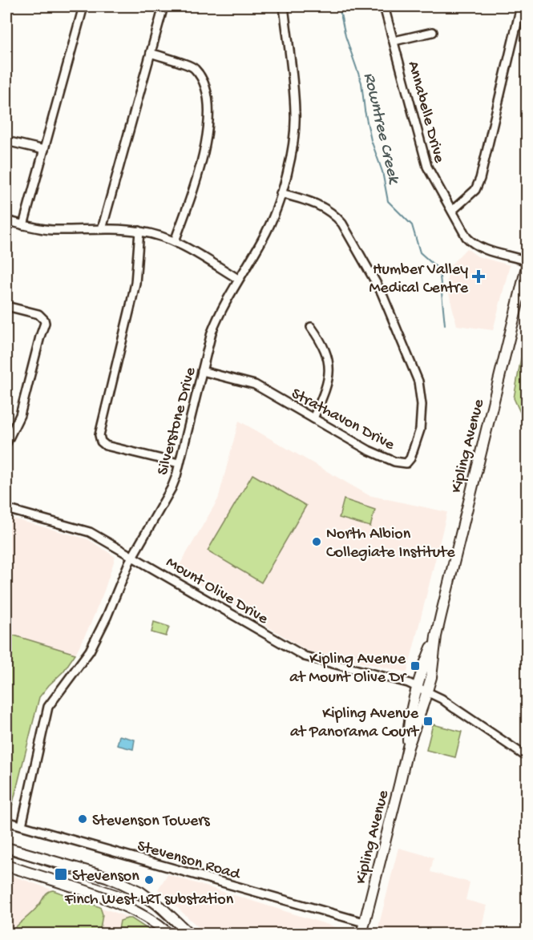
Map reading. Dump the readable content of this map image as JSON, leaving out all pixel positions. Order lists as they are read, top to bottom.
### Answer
{
  "streets": {
    "main road": ["Kipling Avenue"],
    "street": [
      "Annabelle Drive",
      "Strathavon Drive",
      "Silverstone Drive",
      "Mount Olive Drive",
      "Stevenson Road"
    ]
  },
  "crossings": [
    ["Annabelle Drive", "Kipling Avenue"],
    ["Strathavon Drive", "Silverstone Drive"],
    ["Silverstone Drive", "Mount Olive Drive"],
    ["Silverstone Drive", "Stevenson Road"],
    ["Kipling Avenue", "Mount Olive Drive"],
    ["Kipling Avenue", "Stevenson Road"]
  ],
  "water": ["Rowntree Creek"],
  "places": {
    "health": ["Humber Valley Medical Centre"],
    "other": ["North Albion Collegiate Institute", "Stevenson Towers", "Finch West LRT substation"],
    "transit": ["Kipling Avenue at Mount Olive Dr", "Kipling Avenue at Panorama Court", "Stevenson"]
  }
}
